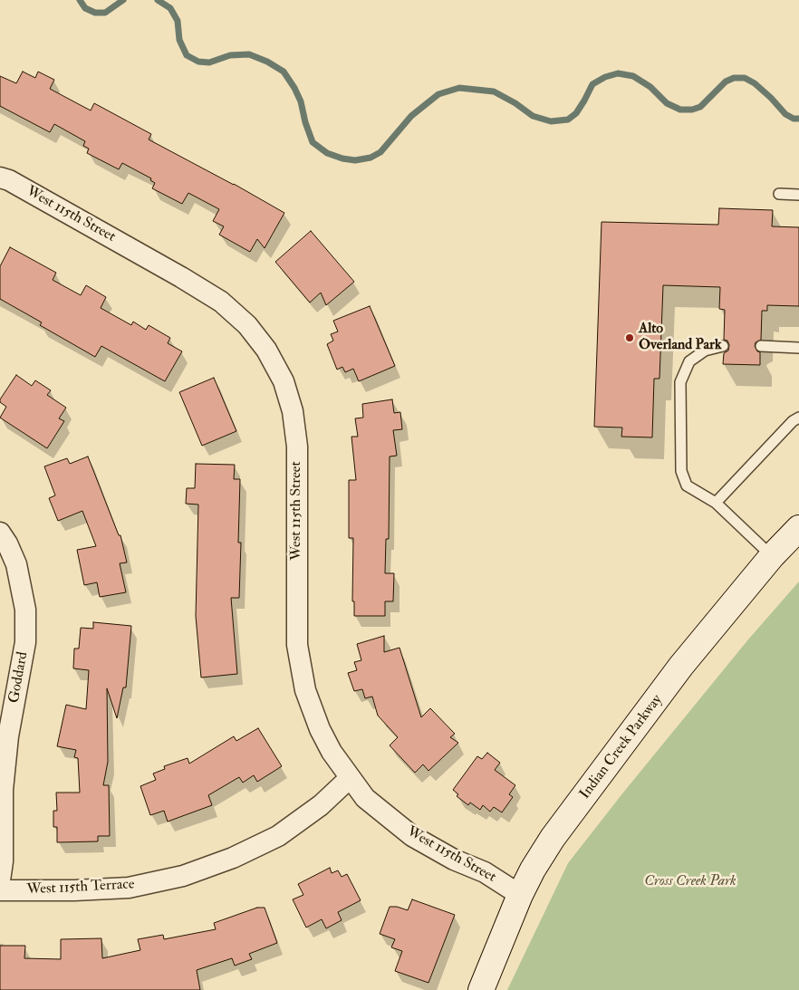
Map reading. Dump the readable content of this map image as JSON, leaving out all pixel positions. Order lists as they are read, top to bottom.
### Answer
{
  "streets": {
    "street": [
      "West 115th Street",
      "Goddard",
      "Indian Creek Parkway",
      "West 115th Terrace"
    ]
  },
  "crossings": [
    ["West 115th Street", "Indian Creek Parkway"],
    ["West 115th Street", "West 115th Terrace"]
  ],
  "parks": ["Cross Creek Park"],
  "places": ["Alto Overland Park"]
}
